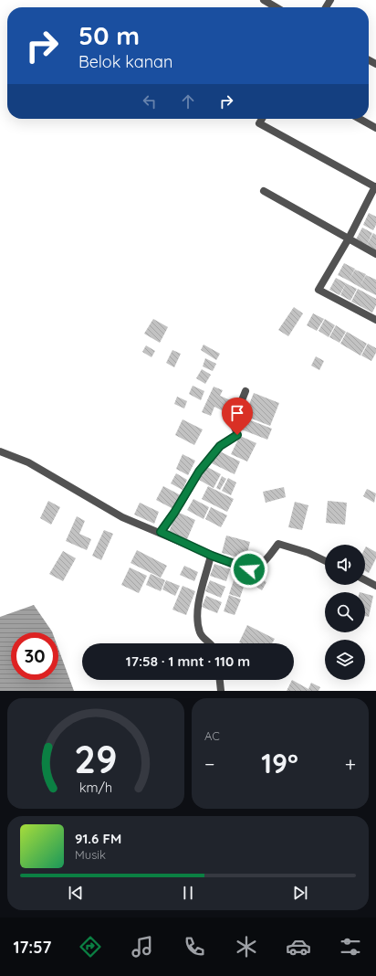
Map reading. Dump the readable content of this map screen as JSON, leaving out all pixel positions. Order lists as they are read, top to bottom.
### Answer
{
  "page": {
    "turn": ["50 m", "Belok kanan"],
    "limit": "30",
    "trip": "17:58 · 1 mnt · 110 m",
    "tile": "AC",
    "heat": ["−", "19°", "+"],
    "song": ["91.6 FM", "Musik"],
    "tabs": "17:57",
    "gauge": ["29", "km/h"]
  }
}
